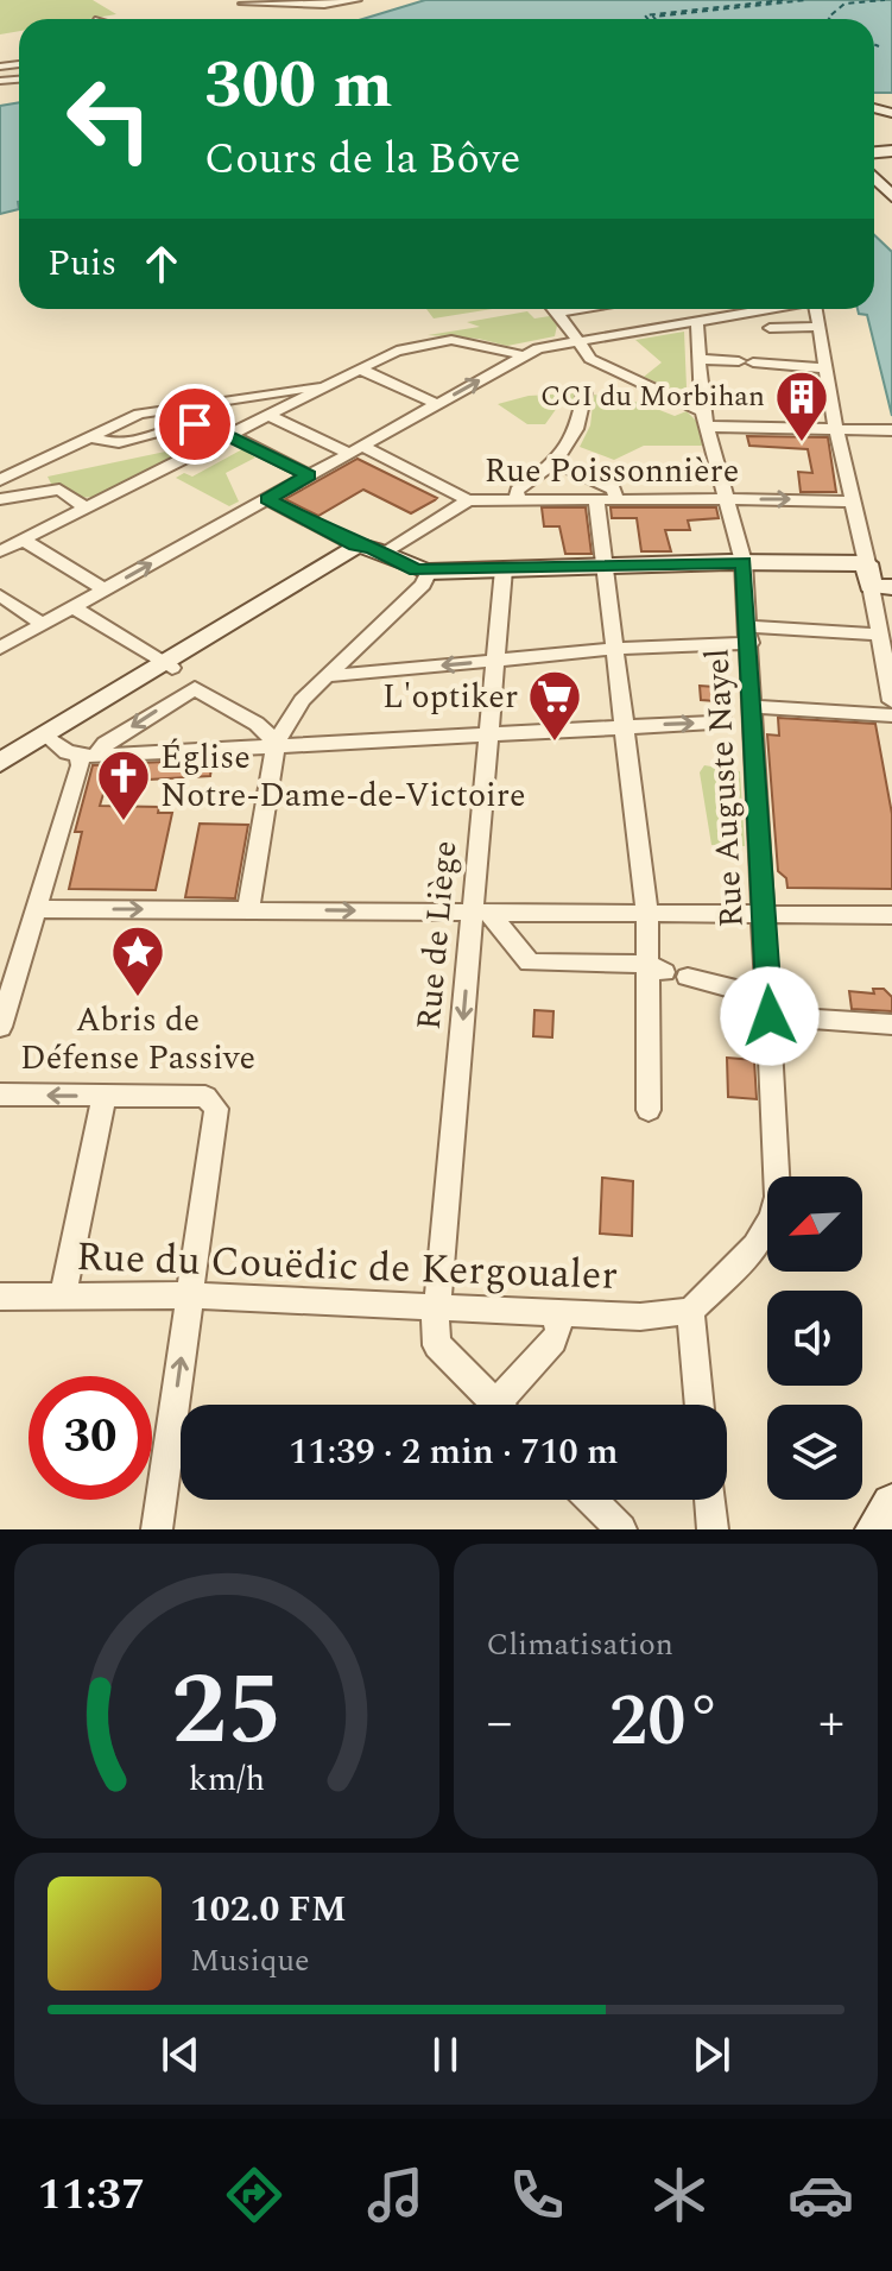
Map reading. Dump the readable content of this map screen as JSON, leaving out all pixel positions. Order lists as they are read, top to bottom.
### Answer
{
  "streets": {
    "street": [
      "Rue Poissonnière",
      "Rue Auguste Nayel",
      "Rue de Liège",
      "Rue du Couëdic de Kergoualer"
    ]
  },
  "crossings": [
    ["Rue Poissonnière", "Rue Auguste Nayel"],
    ["Rue Auguste Nayel", "Rue du Couëdic de Kergoualer"],
    ["Rue de Liège", "Rue du Couëdic de Kergoualer"]
  ],
  "one_way": ["Rue de Liège"],
  "places": {
    "building": ["CCI du Morbihan"],
    "supermarket": ["L'optiker"],
    "church": ["Église Notre-Dame-de-Victoire"],
    "place": ["Abris de Défense Passive"]
  },
  "north": "bottom left",
  "page": {
    "turn": ["300 m", "Cours de la Bôve"],
    "then": "Puis",
    "limit": "30",
    "trip": "11:39 · 2 min · 710 m",
    "tile": "Climatisation",
    "heat": ["−", "20°", "+"],
    "song": ["102.0 FM", "Musique"],
    "tabs": "11:37",
    "gauge": ["25", "km/h"]
  }
}
